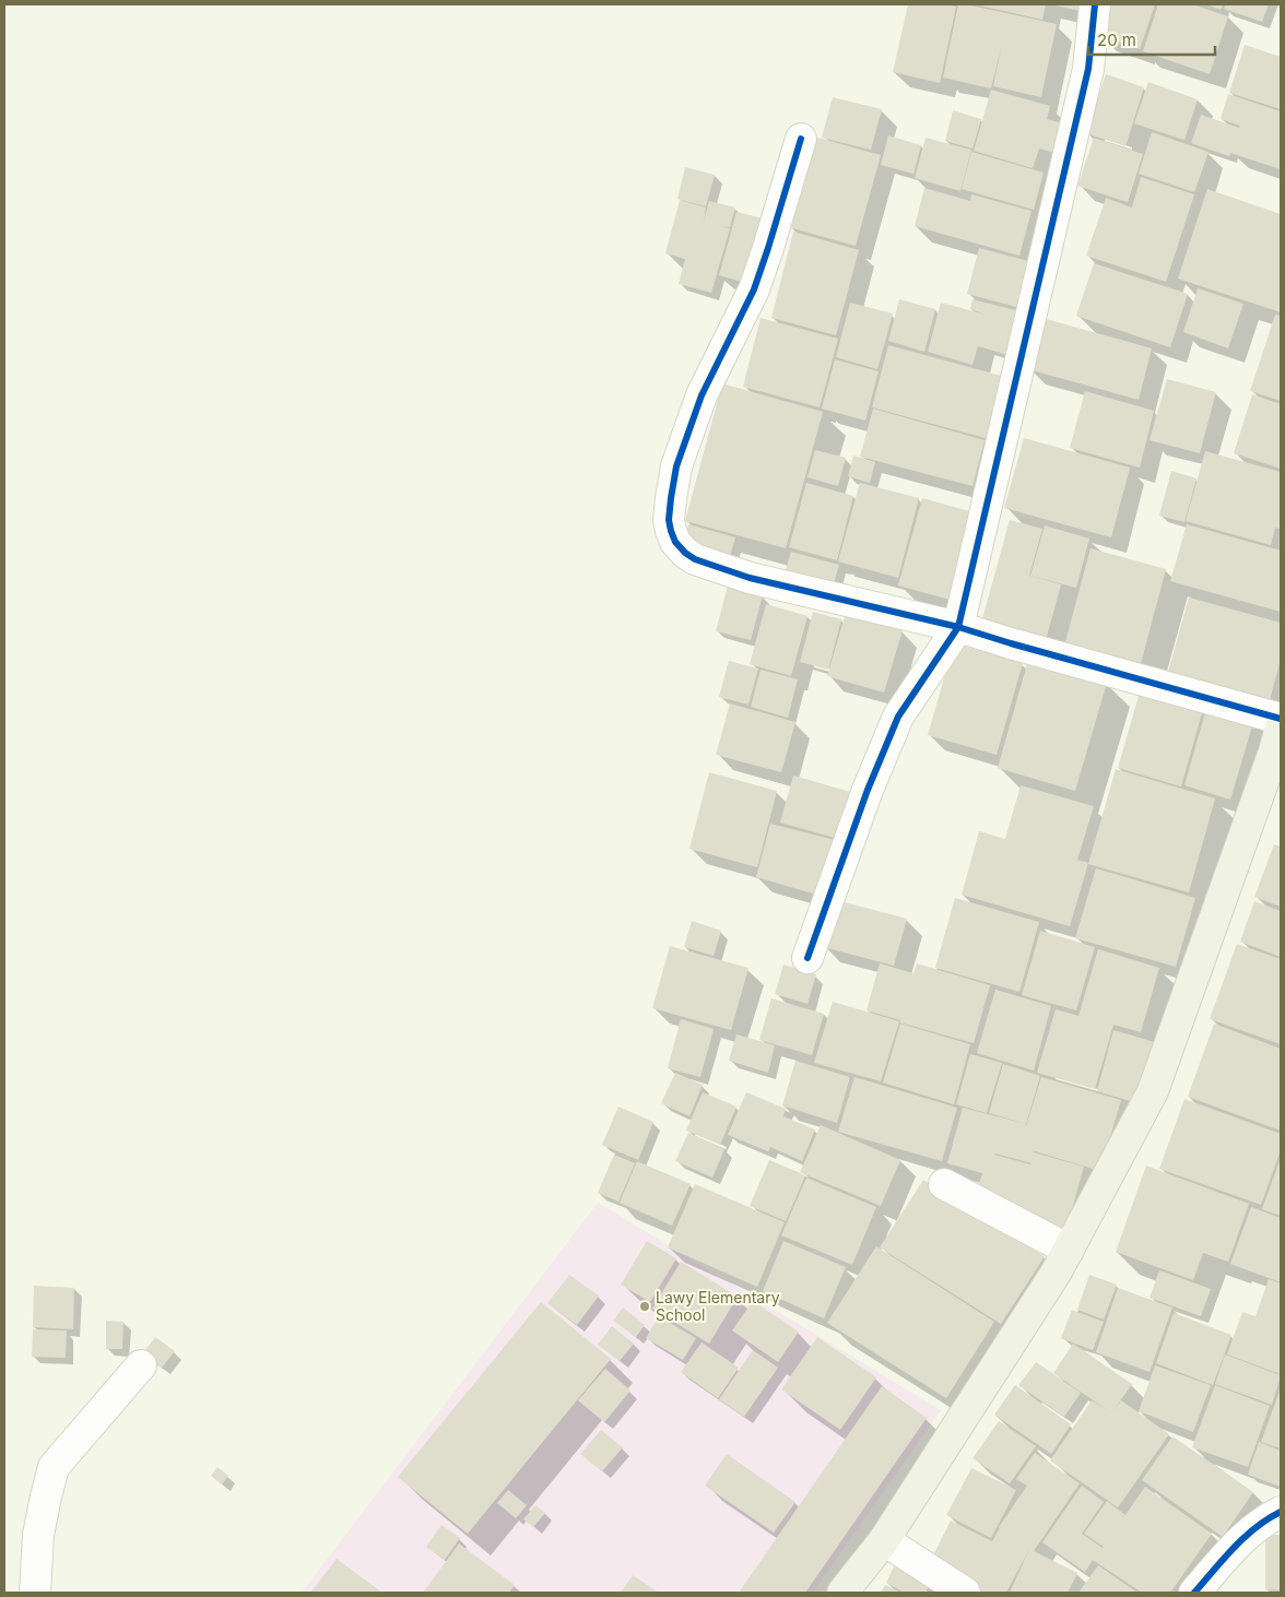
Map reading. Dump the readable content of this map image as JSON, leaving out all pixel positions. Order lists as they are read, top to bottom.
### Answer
{
  "places": ["Lawy Elementary School"],
  "scale_bar": "20 m"
}
